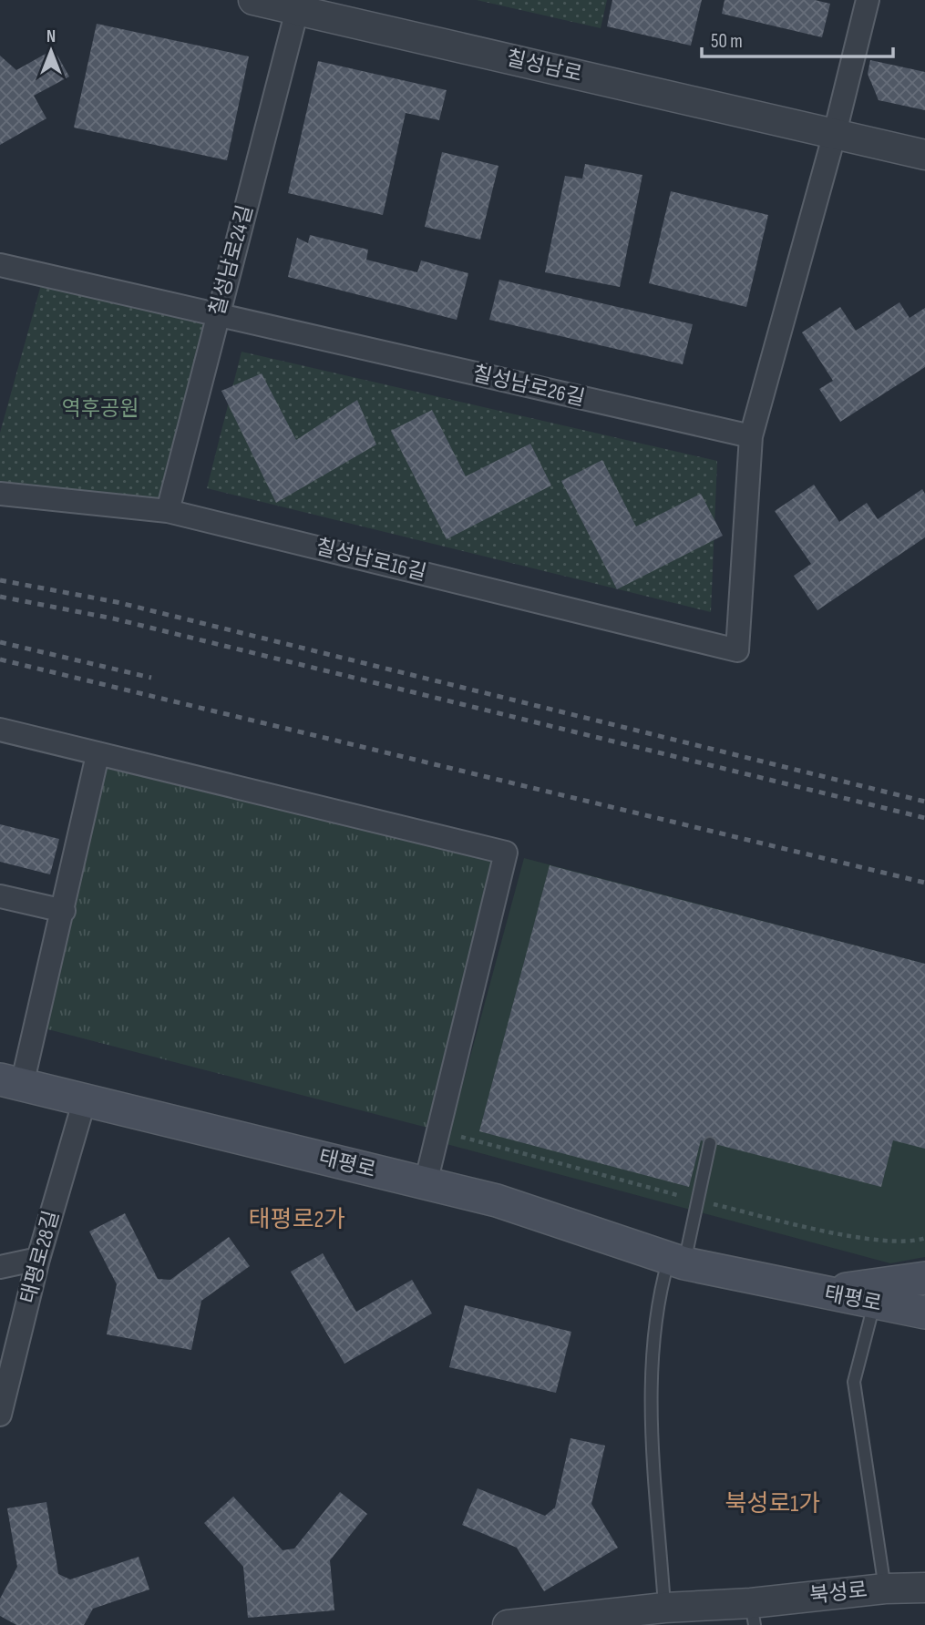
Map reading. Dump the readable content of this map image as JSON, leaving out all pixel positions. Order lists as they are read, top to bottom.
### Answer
{
  "streets": {
    "main road": ["태평로"],
    "street": [
      "칠성남로",
      "칠성남로24길",
      "칠성남로26길",
      "칠성남로16길",
      "태평로28길",
      "북성로"
    ]
  },
  "crossings": [
    ["칠성남로", "칠성남로24길"],
    ["칠성남로24길", "칠성남로26길"],
    ["칠성남로24길", "칠성남로16길"],
    ["칠성남로26길", "칠성남로16길"],
    ["태평로", "태평로28길"]
  ],
  "districts": ["태평로2가", "북성로1가"],
  "parks": ["역후공원"],
  "scale_bar": "50 m",
  "north": "top"
}
